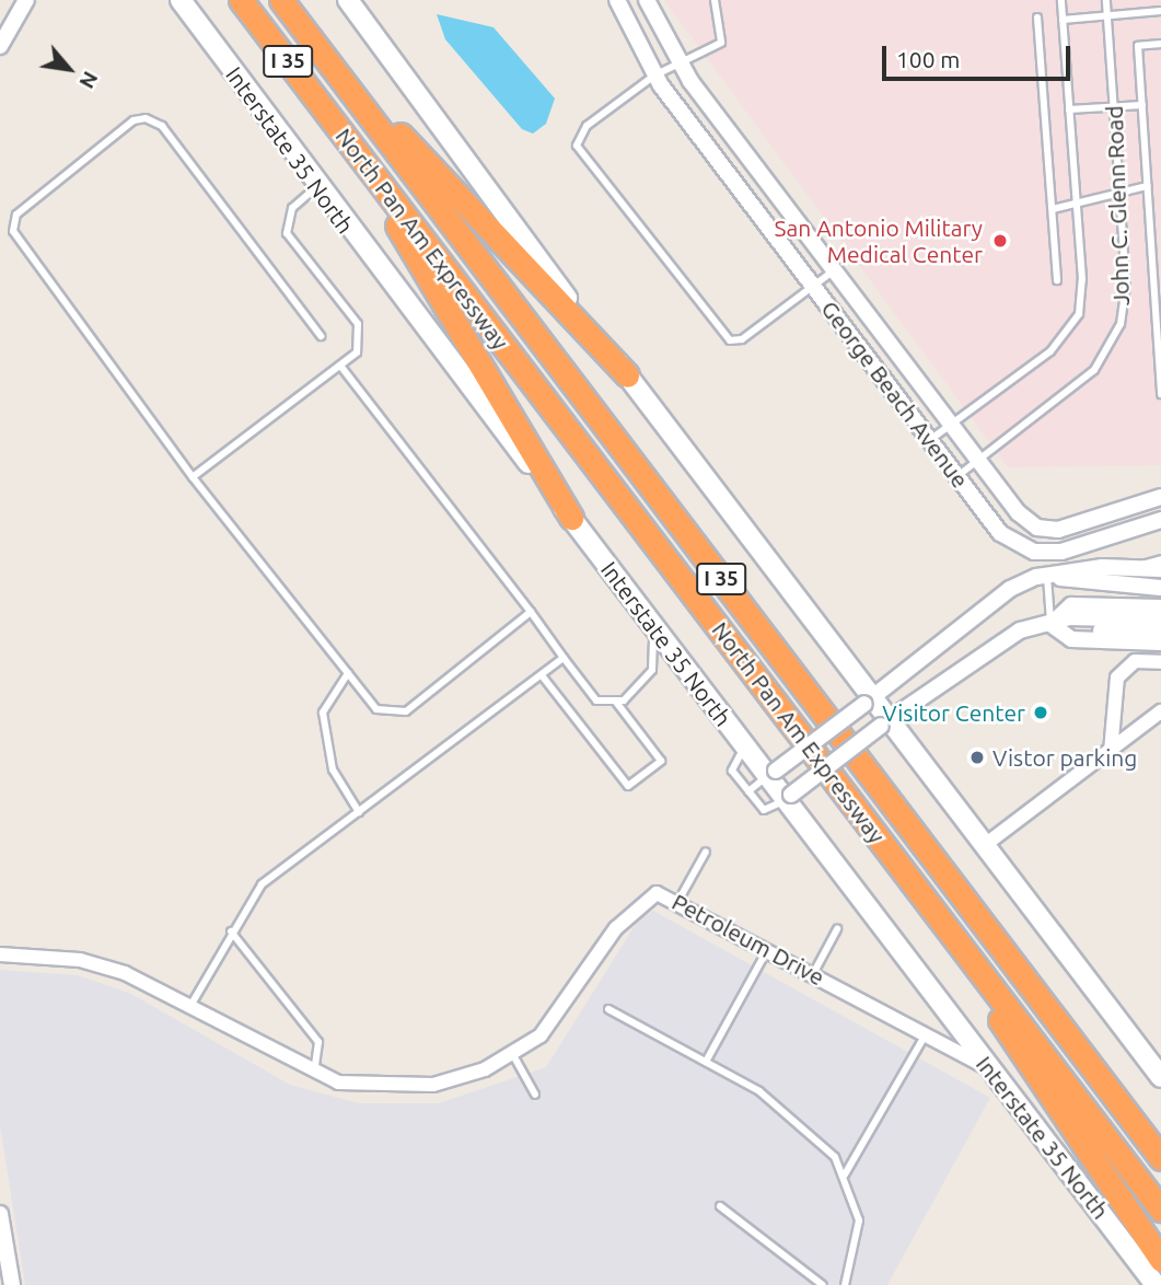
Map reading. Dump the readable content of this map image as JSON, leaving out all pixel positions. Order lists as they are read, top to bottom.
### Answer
{
  "streets": {
    "highway": ["I 35", "North Pan Am Expressway"],
    "main road": ["Interstate 35 North"],
    "street": ["George Beach Avenue", "Petroleum Drive"],
    "lane": ["John C. Glenn Road"]
  },
  "crossings": [
    ["Interstate 35 North", "Petroleum Drive"],
    ["John C. Glenn Road", "George Beach Avenue"]
  ],
  "places": ["San Antonio Military Medical Center", "Visitor Center", "Vistor parking"],
  "scale_bar": "100 m",
  "north": "bottom right"
}
